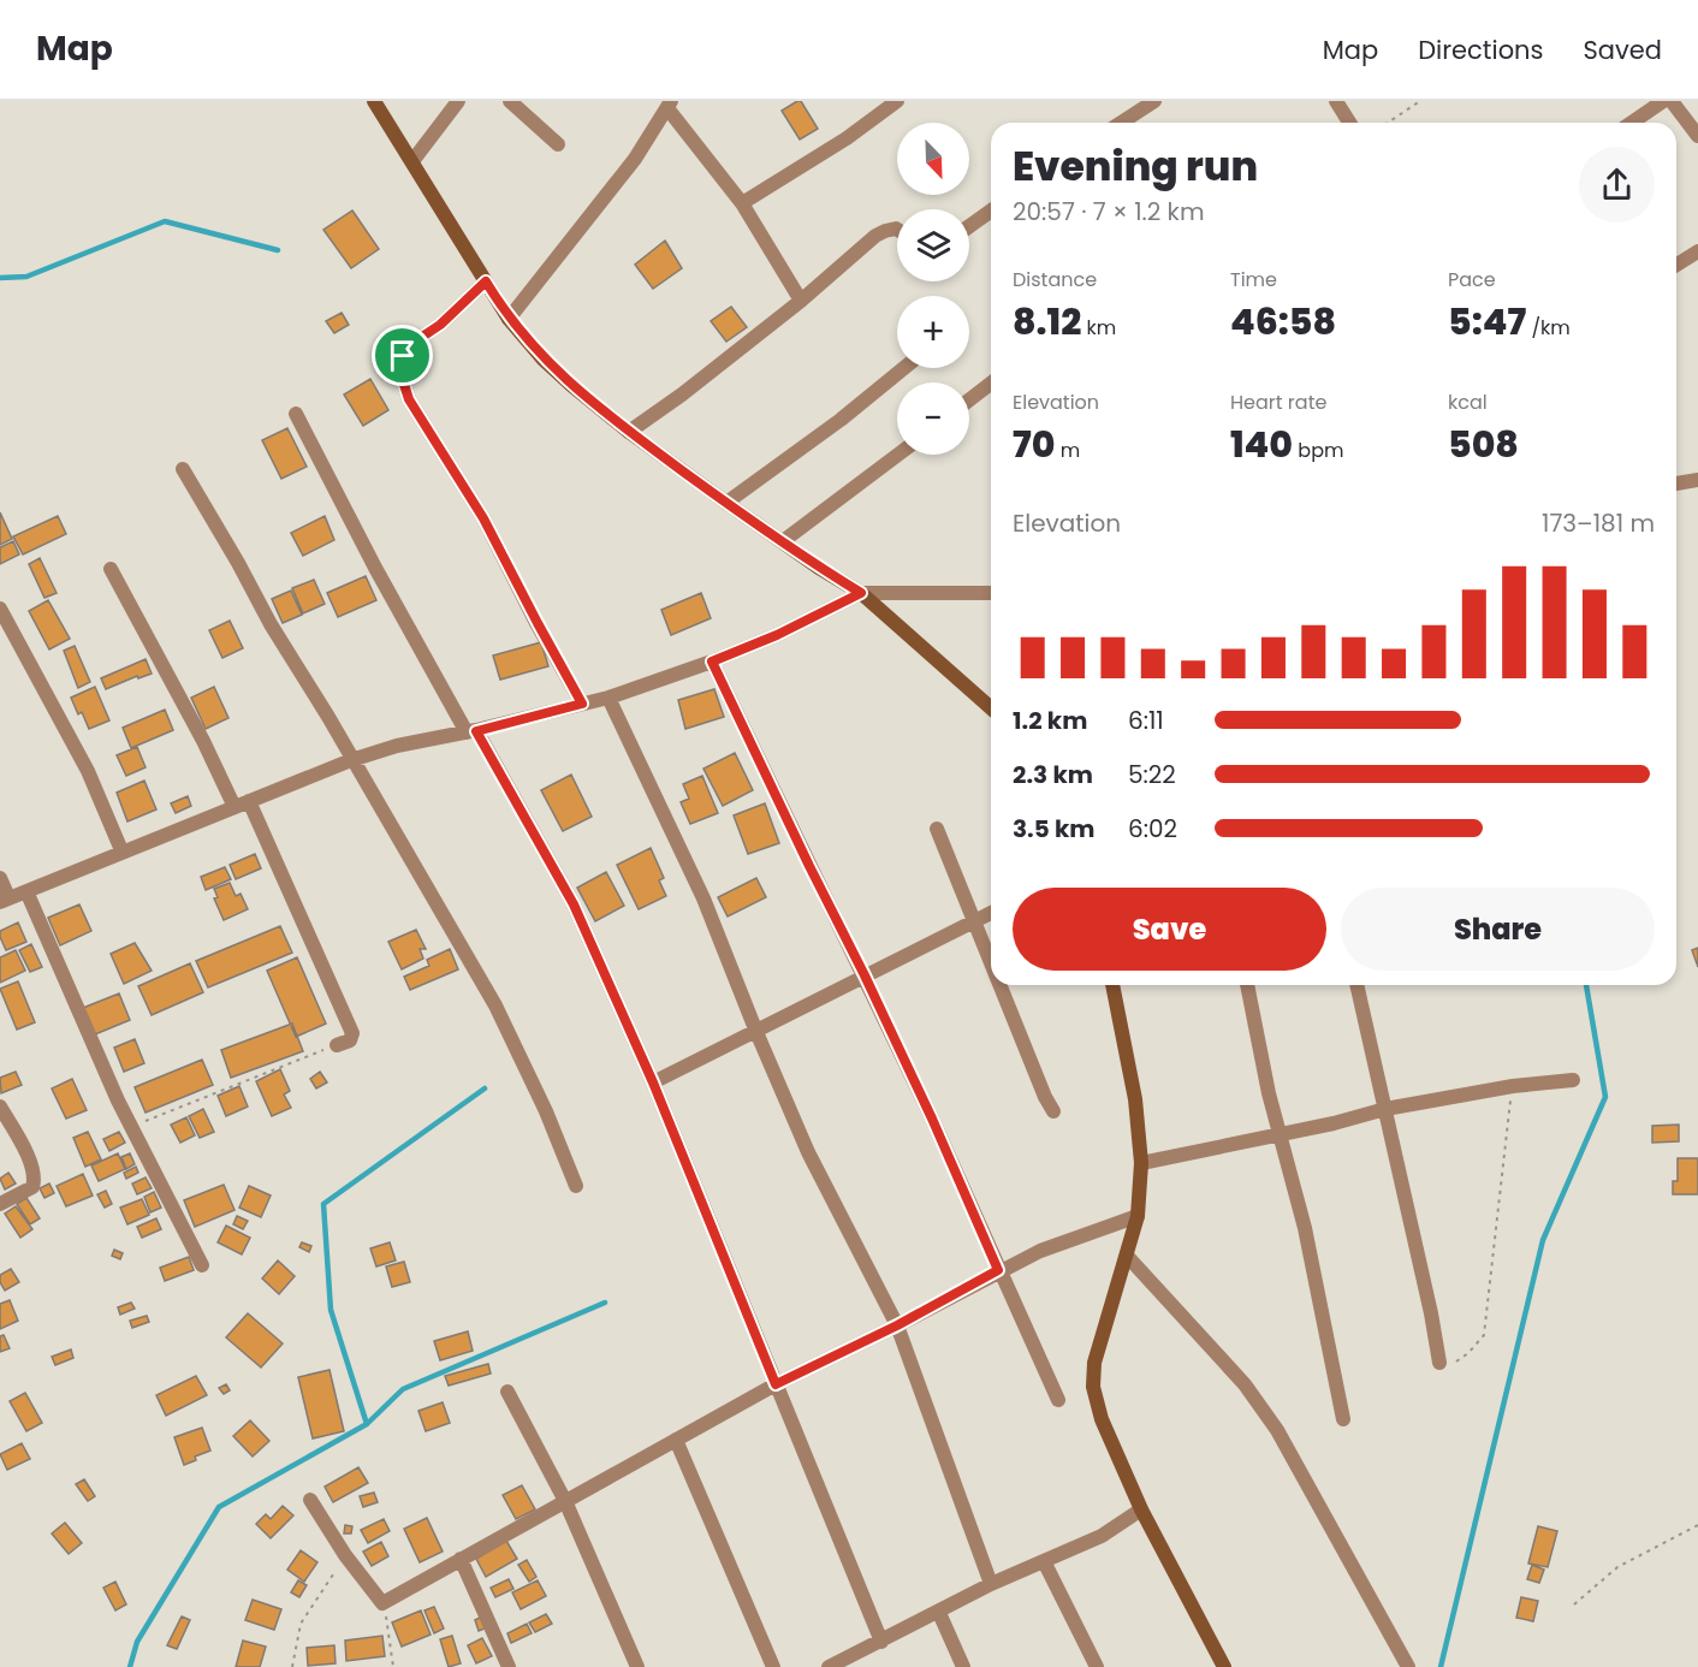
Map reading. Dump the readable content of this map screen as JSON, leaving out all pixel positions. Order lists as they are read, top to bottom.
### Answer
{
  "north": "bottom right",
  "page": {
    "header": "Map",
    "nav": ["Map", "Directions", "Saved"],
    "map_buttons": ["+", "−"],
    "heading": ["Evening run", "20:57 · 7 × 1.2 km"],
    "stats": [
      ["Distance", "8.12 km"],
      ["Time", "46:58"],
      ["Pace", "5:47 /km"],
      ["Elevation", "70 m"],
      ["Heart rate", "140 bpm"],
      ["kcal", "508"]
    ],
    "chart": ["Elevation", "173–181 m"],
    "list": [
      {
        "name": "1.2 km",
        "note": "6:11"
      },
      {
        "name": "2.3 km",
        "note": "5:22"
      },
      {
        "name": "3.5 km",
        "note": "6:02"
      }
    ],
    "buttons": ["Save", "Share"]
  }
}
